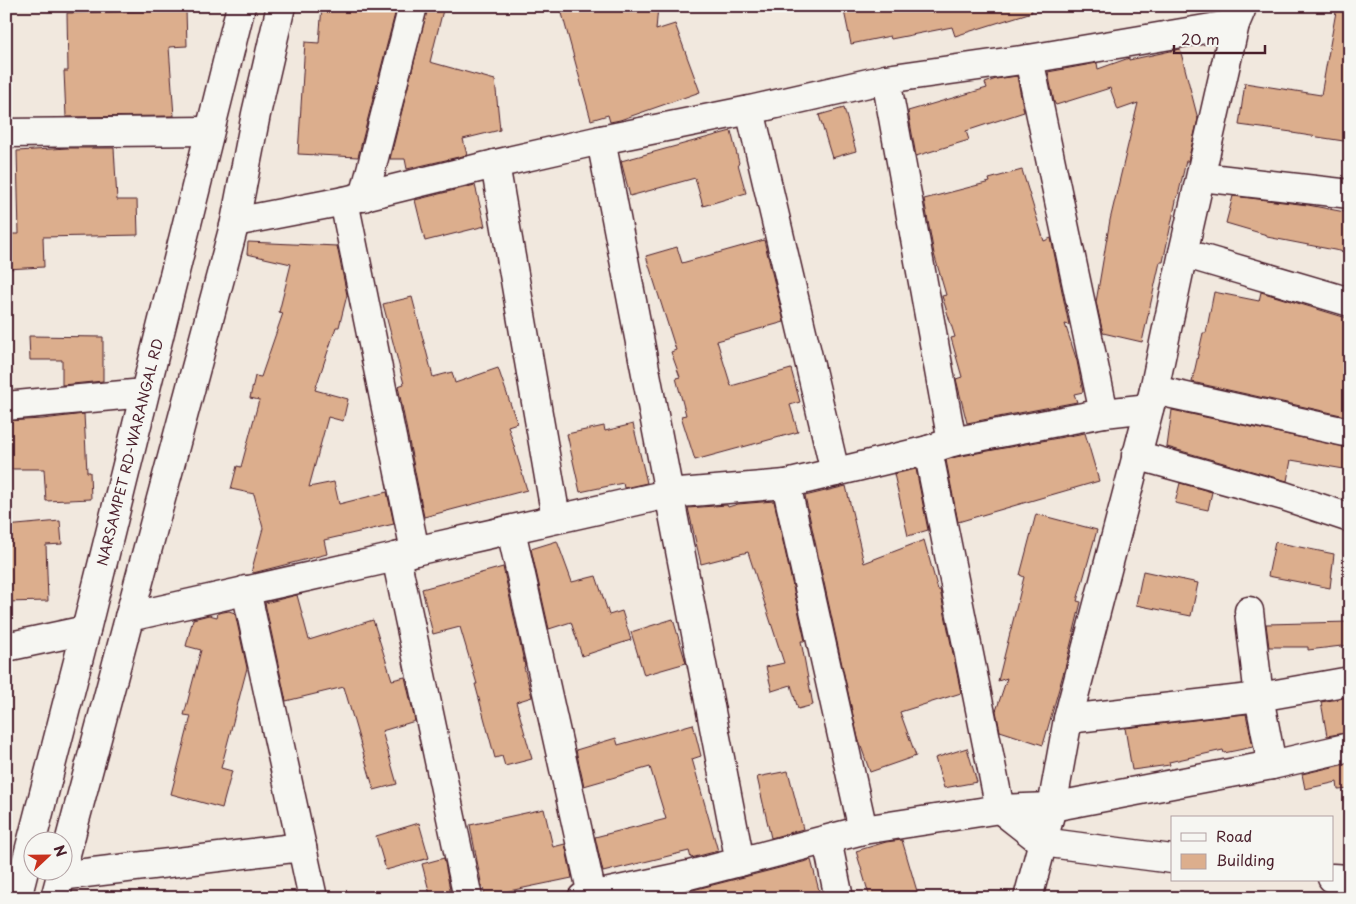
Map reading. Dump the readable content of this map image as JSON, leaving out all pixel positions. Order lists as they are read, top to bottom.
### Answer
{
  "streets": {
    "street": ["NARSAMPET RD-WARANGAL RD"]
  },
  "legend": ["Road", "Building"],
  "scale_bar": "20 m",
  "north": "right"
}
